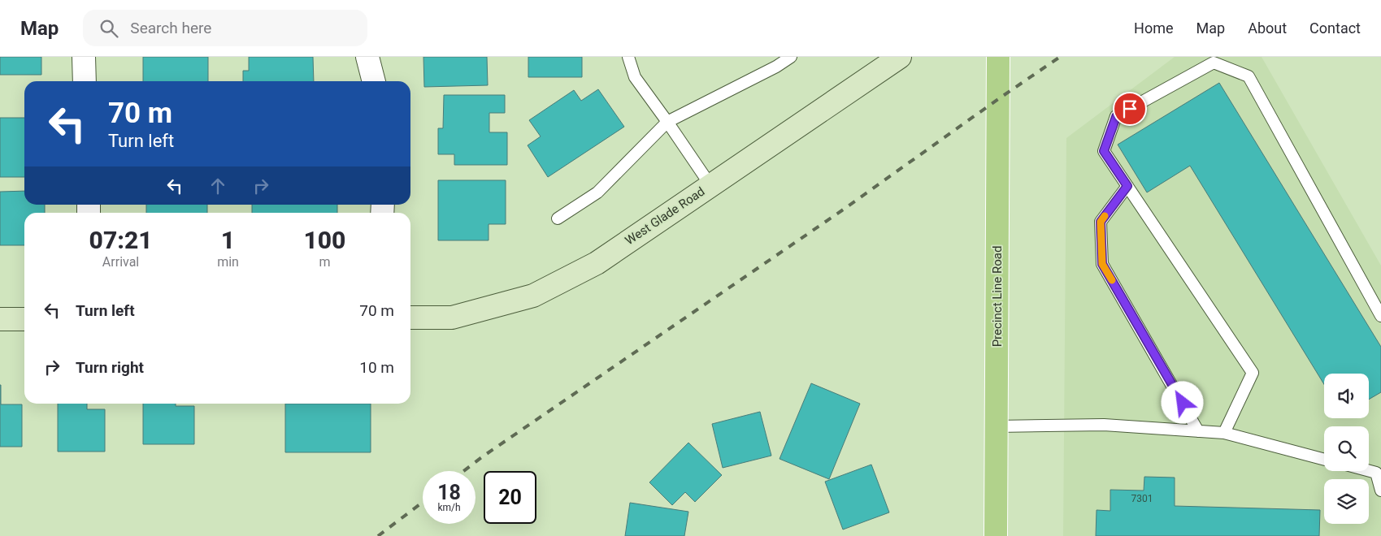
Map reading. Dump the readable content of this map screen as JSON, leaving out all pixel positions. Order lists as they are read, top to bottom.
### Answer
{
  "streets": {
    "main road": ["West Glade Road", "Precinct Line Road"]
  },
  "house_numbers": ["7301"],
  "page": {
    "header": "Map",
    "search": "Search here",
    "nav": [
      "Home",
      "Map",
      "About",
      "Contact"
    ],
    "turn": ["70 m", "Turn left"],
    "eta": [
      "07:21",
      "Arrival",
      "1",
      "min",
      "100",
      "m"
    ],
    "list": [
      {
        "name": "Turn left",
        "value": "70 m"
      },
      {
        "name": "Turn right",
        "value": "10 m"
      }
    ],
    "speed": "18 km/h",
    "limit": "20"
  }
}
